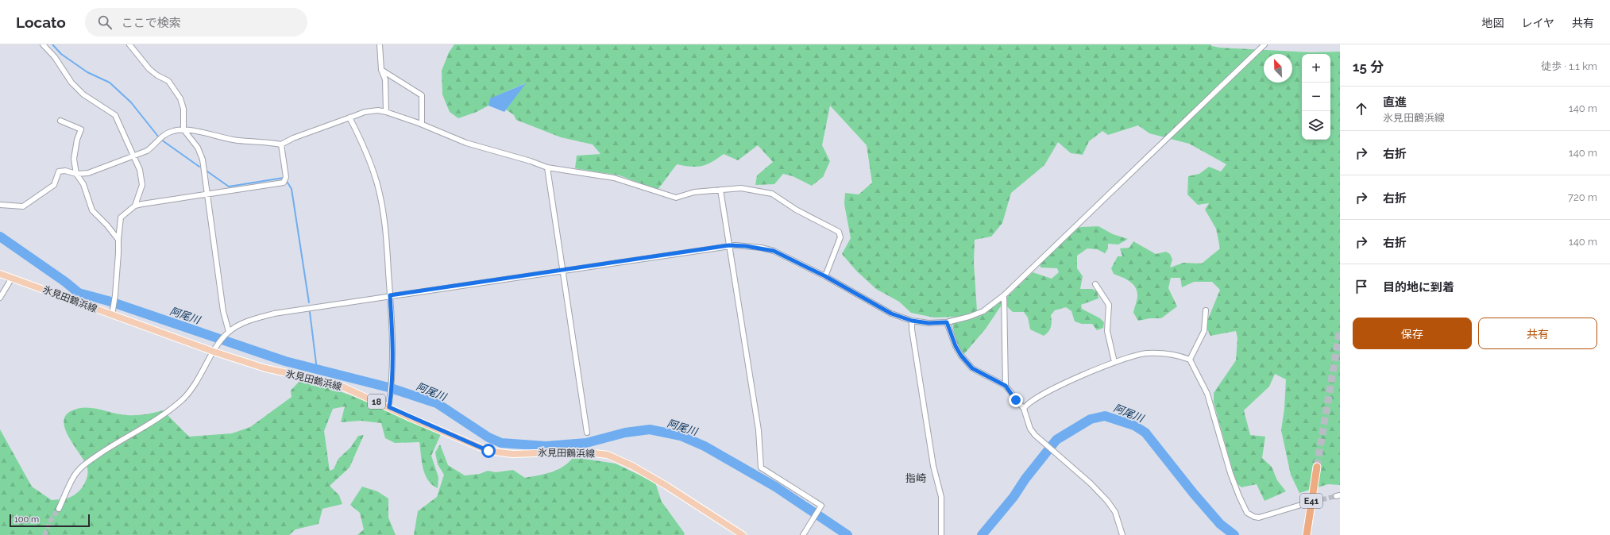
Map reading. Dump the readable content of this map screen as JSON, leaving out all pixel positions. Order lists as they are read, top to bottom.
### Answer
{
  "streets": {
    "highway": ["E41"],
    "main road": ["氷見田鶴浜線", "18"]
  },
  "districts": ["指崎"],
  "water": ["阿尾川"],
  "scale_bar": "100 m",
  "north": "top left",
  "page": {
    "header": "Locato",
    "search": "ここで検索",
    "nav": ["地図", "レイヤ", "共有"],
    "heading": ["15 分", "徒歩 · 1.1 km"],
    "map_buttons": ["+", "−"],
    "list": [
      ["直進", "氷見田鶴浜線", "140 m"],
      ["右折", "140 m"],
      ["右折", "720 m"],
      ["右折", "140 m"],
      "目的地に到着"
    ],
    "buttons": ["保存", "共有"],
    "scale": "100 m"
  }
}
